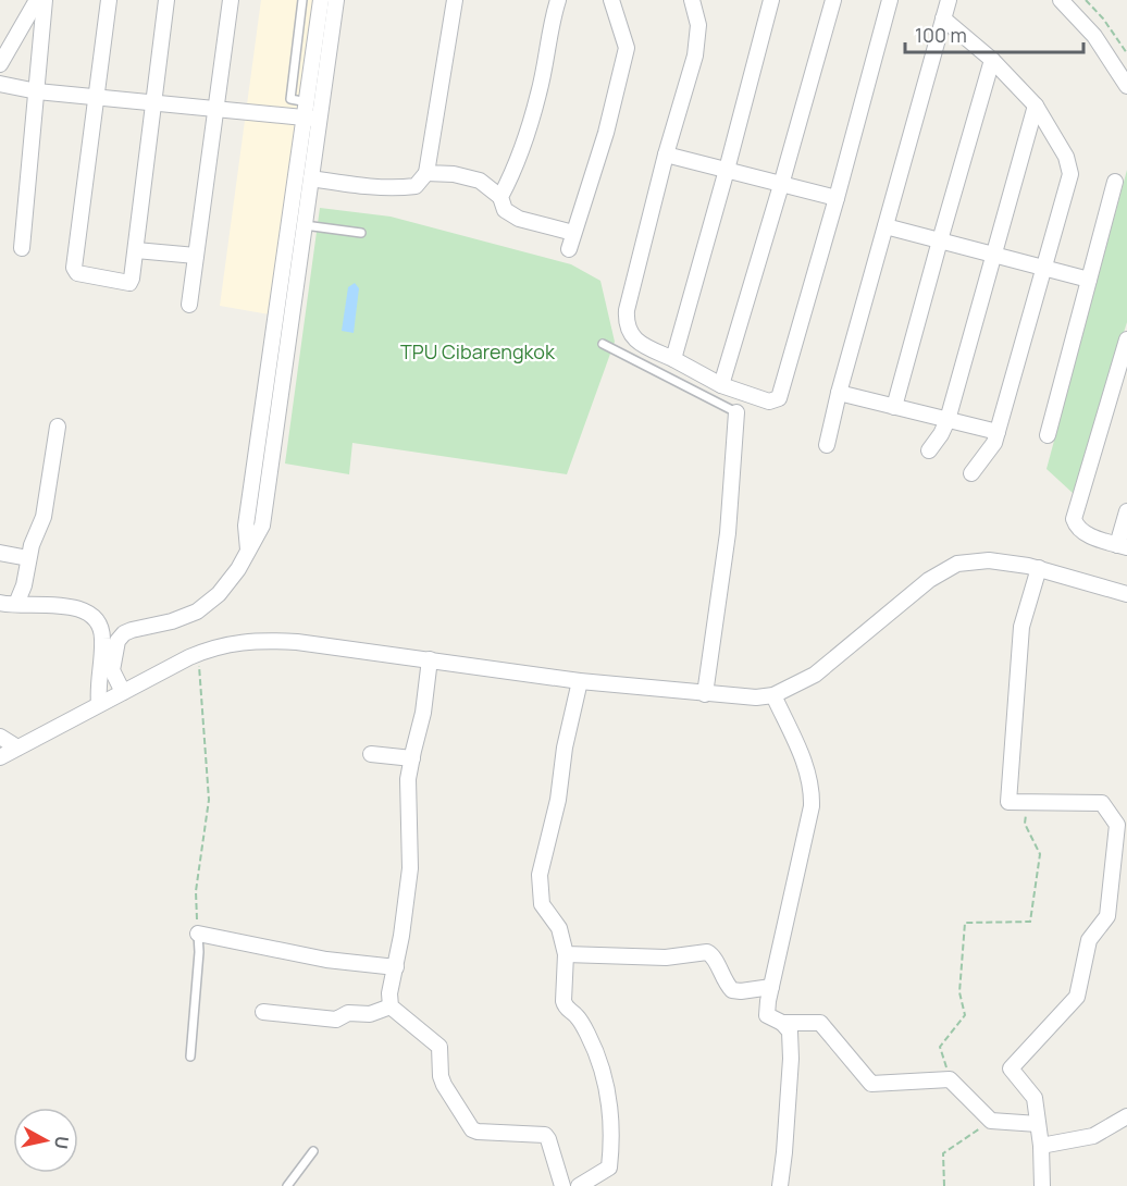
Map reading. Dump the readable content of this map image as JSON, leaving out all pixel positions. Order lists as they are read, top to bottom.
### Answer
{
  "parks": ["TPU Cibarengkok"],
  "scale_bar": "100 m",
  "north": "right"
}
